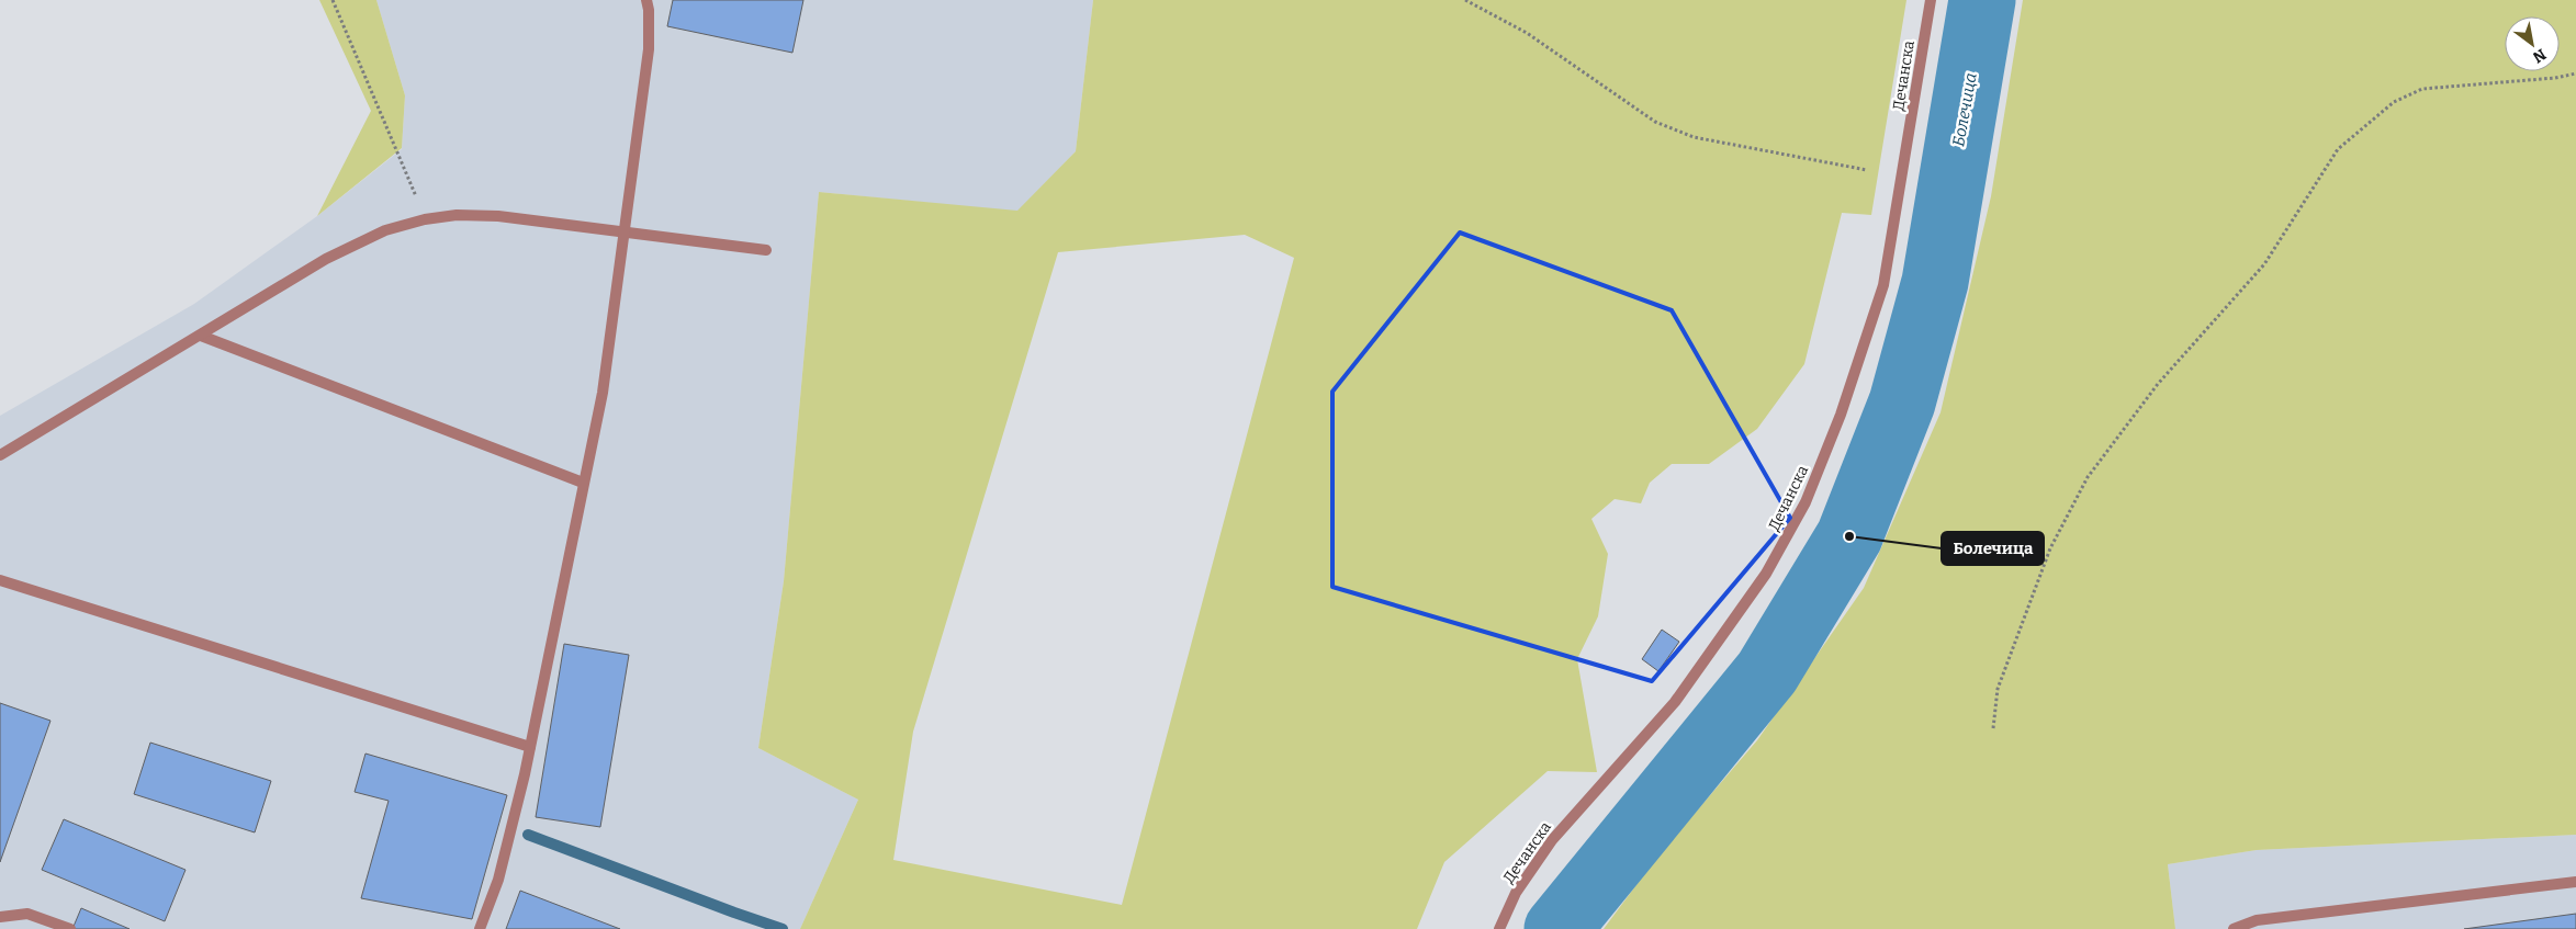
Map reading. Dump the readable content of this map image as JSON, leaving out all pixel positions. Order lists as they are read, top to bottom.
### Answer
{
  "streets": {
    "lane": ["Дечанска"]
  },
  "water": ["Болечица"],
  "places": ["Болечица"],
  "north": "bottom right"
}
